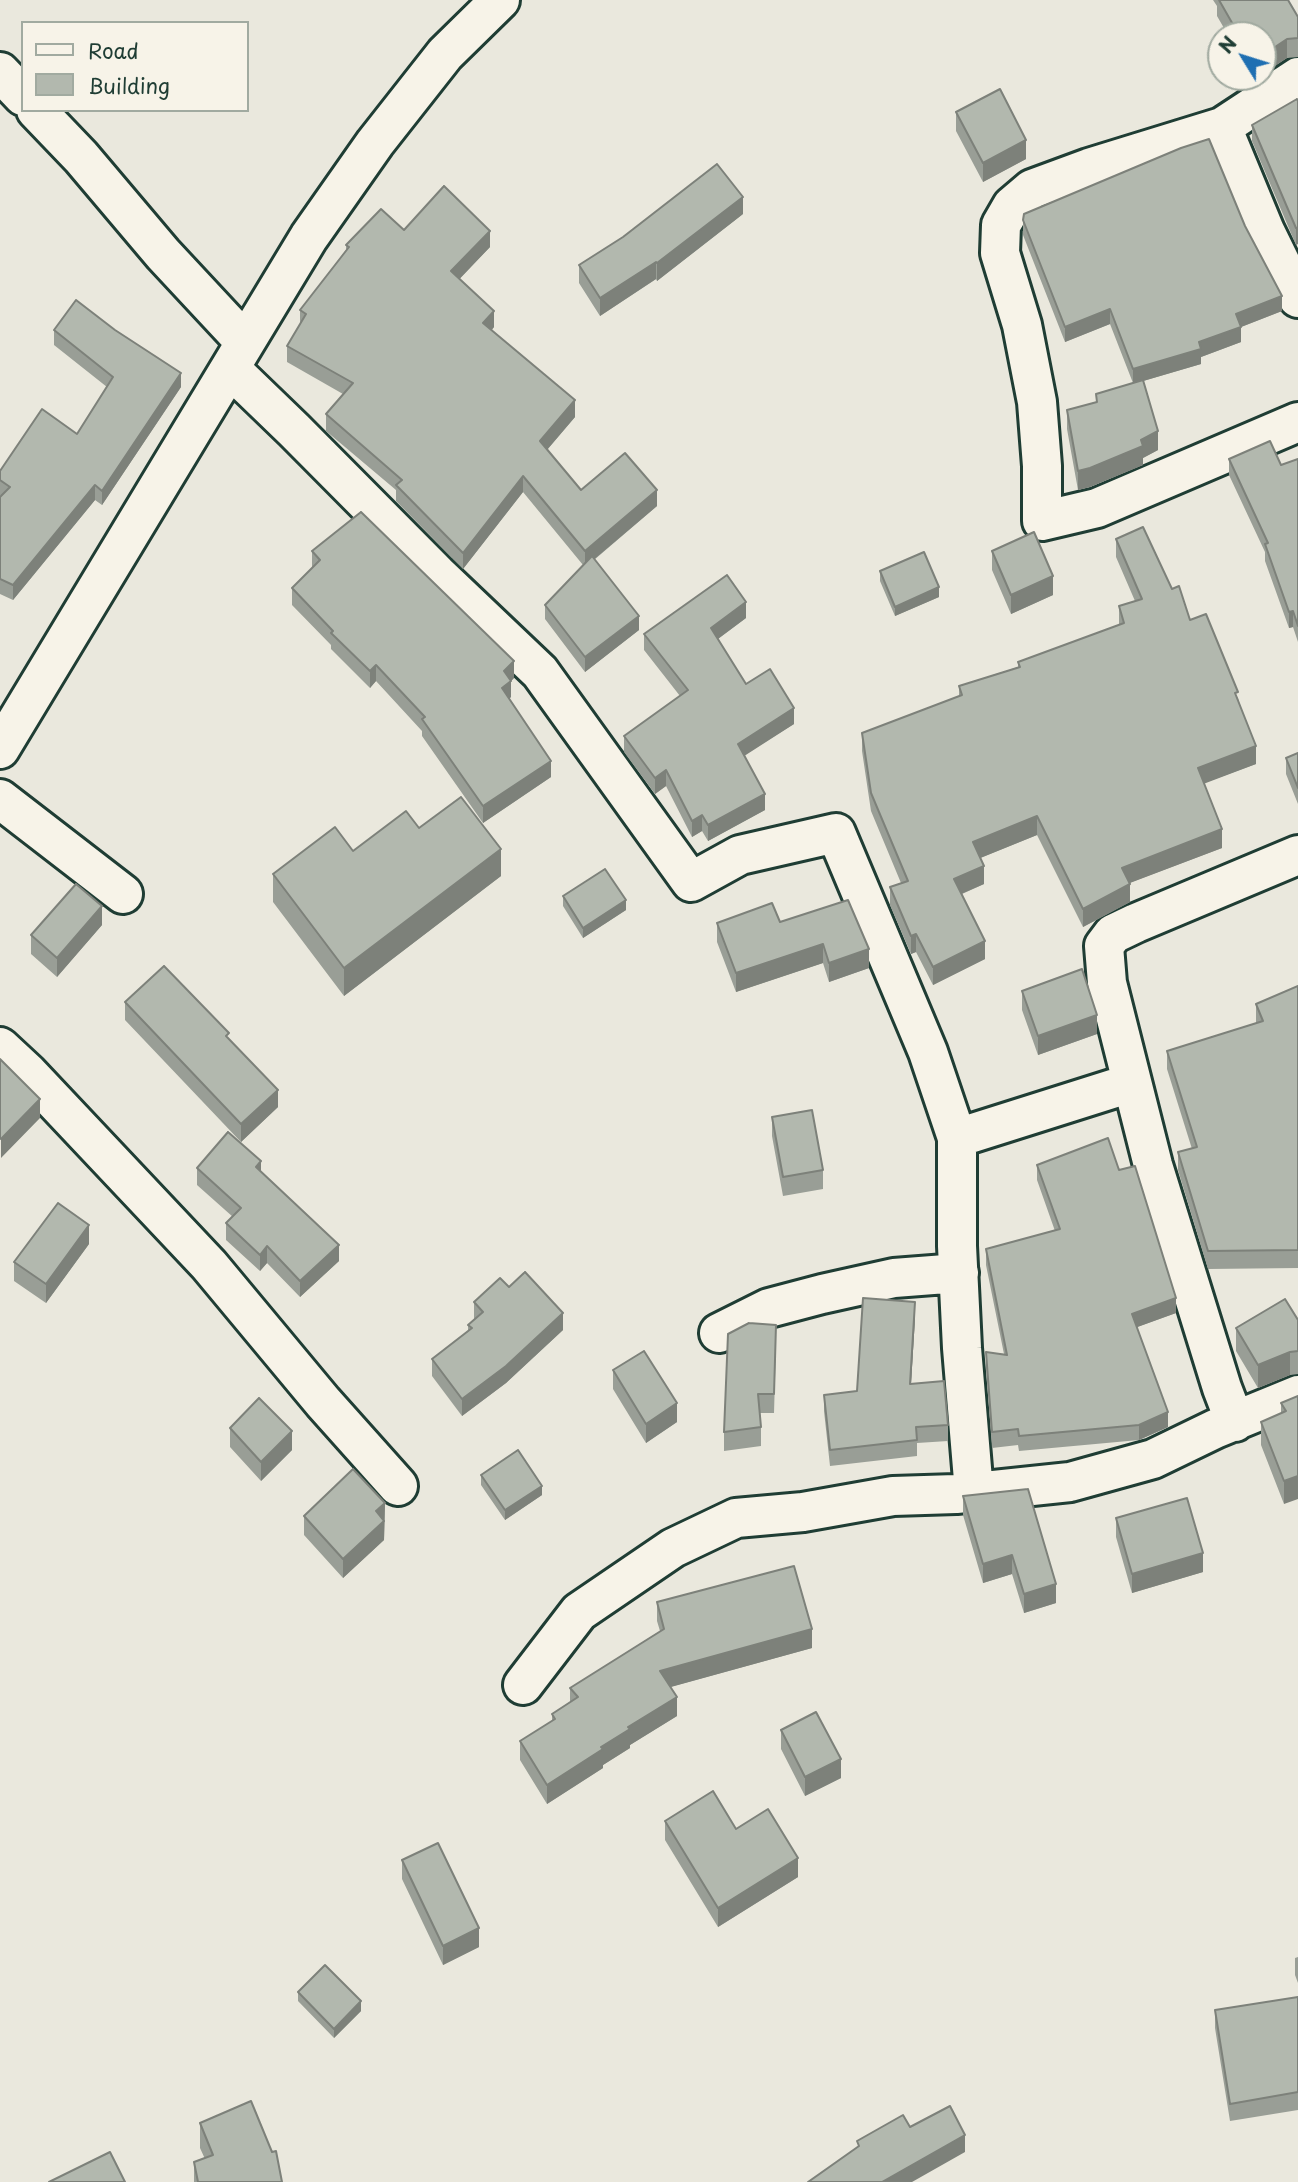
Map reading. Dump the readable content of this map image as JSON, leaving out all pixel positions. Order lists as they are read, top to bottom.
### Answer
{
  "legend": ["Road", "Building"],
  "north": "top left"
}
